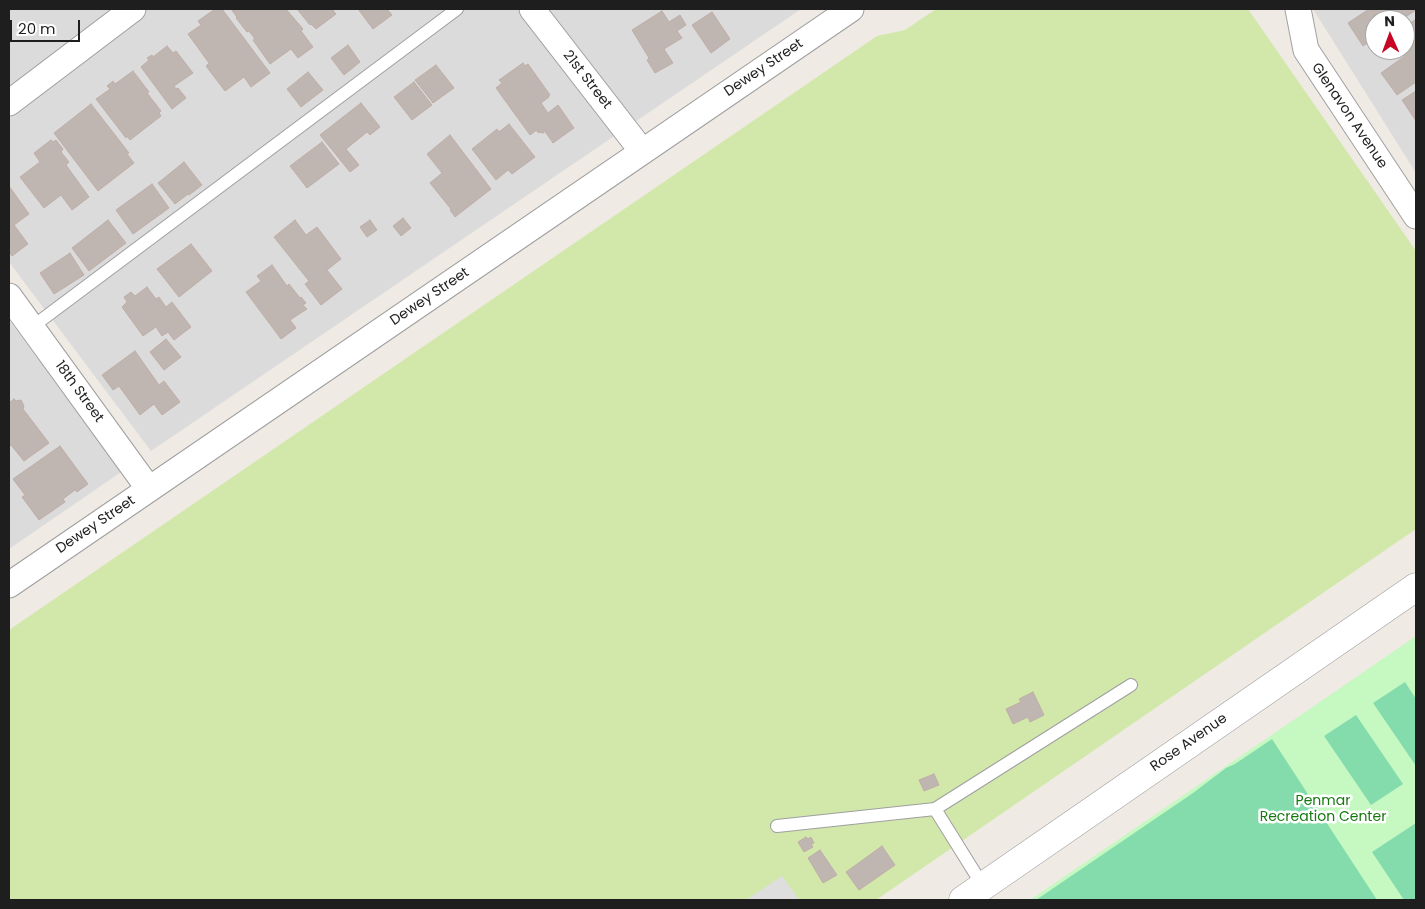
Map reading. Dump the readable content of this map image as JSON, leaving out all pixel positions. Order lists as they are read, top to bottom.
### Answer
{
  "streets": {
    "street": [
      "Dewey Street",
      "21st Street",
      "Glenavon Avenue",
      "18th Street",
      "Rose Avenue"
    ]
  },
  "crossings": [
    ["Dewey Street", "21st Street"],
    ["Dewey Street", "18th Street"]
  ],
  "parks": ["Penmar Recreation Center"],
  "scale_bar": "20 m",
  "north": "top"
}
